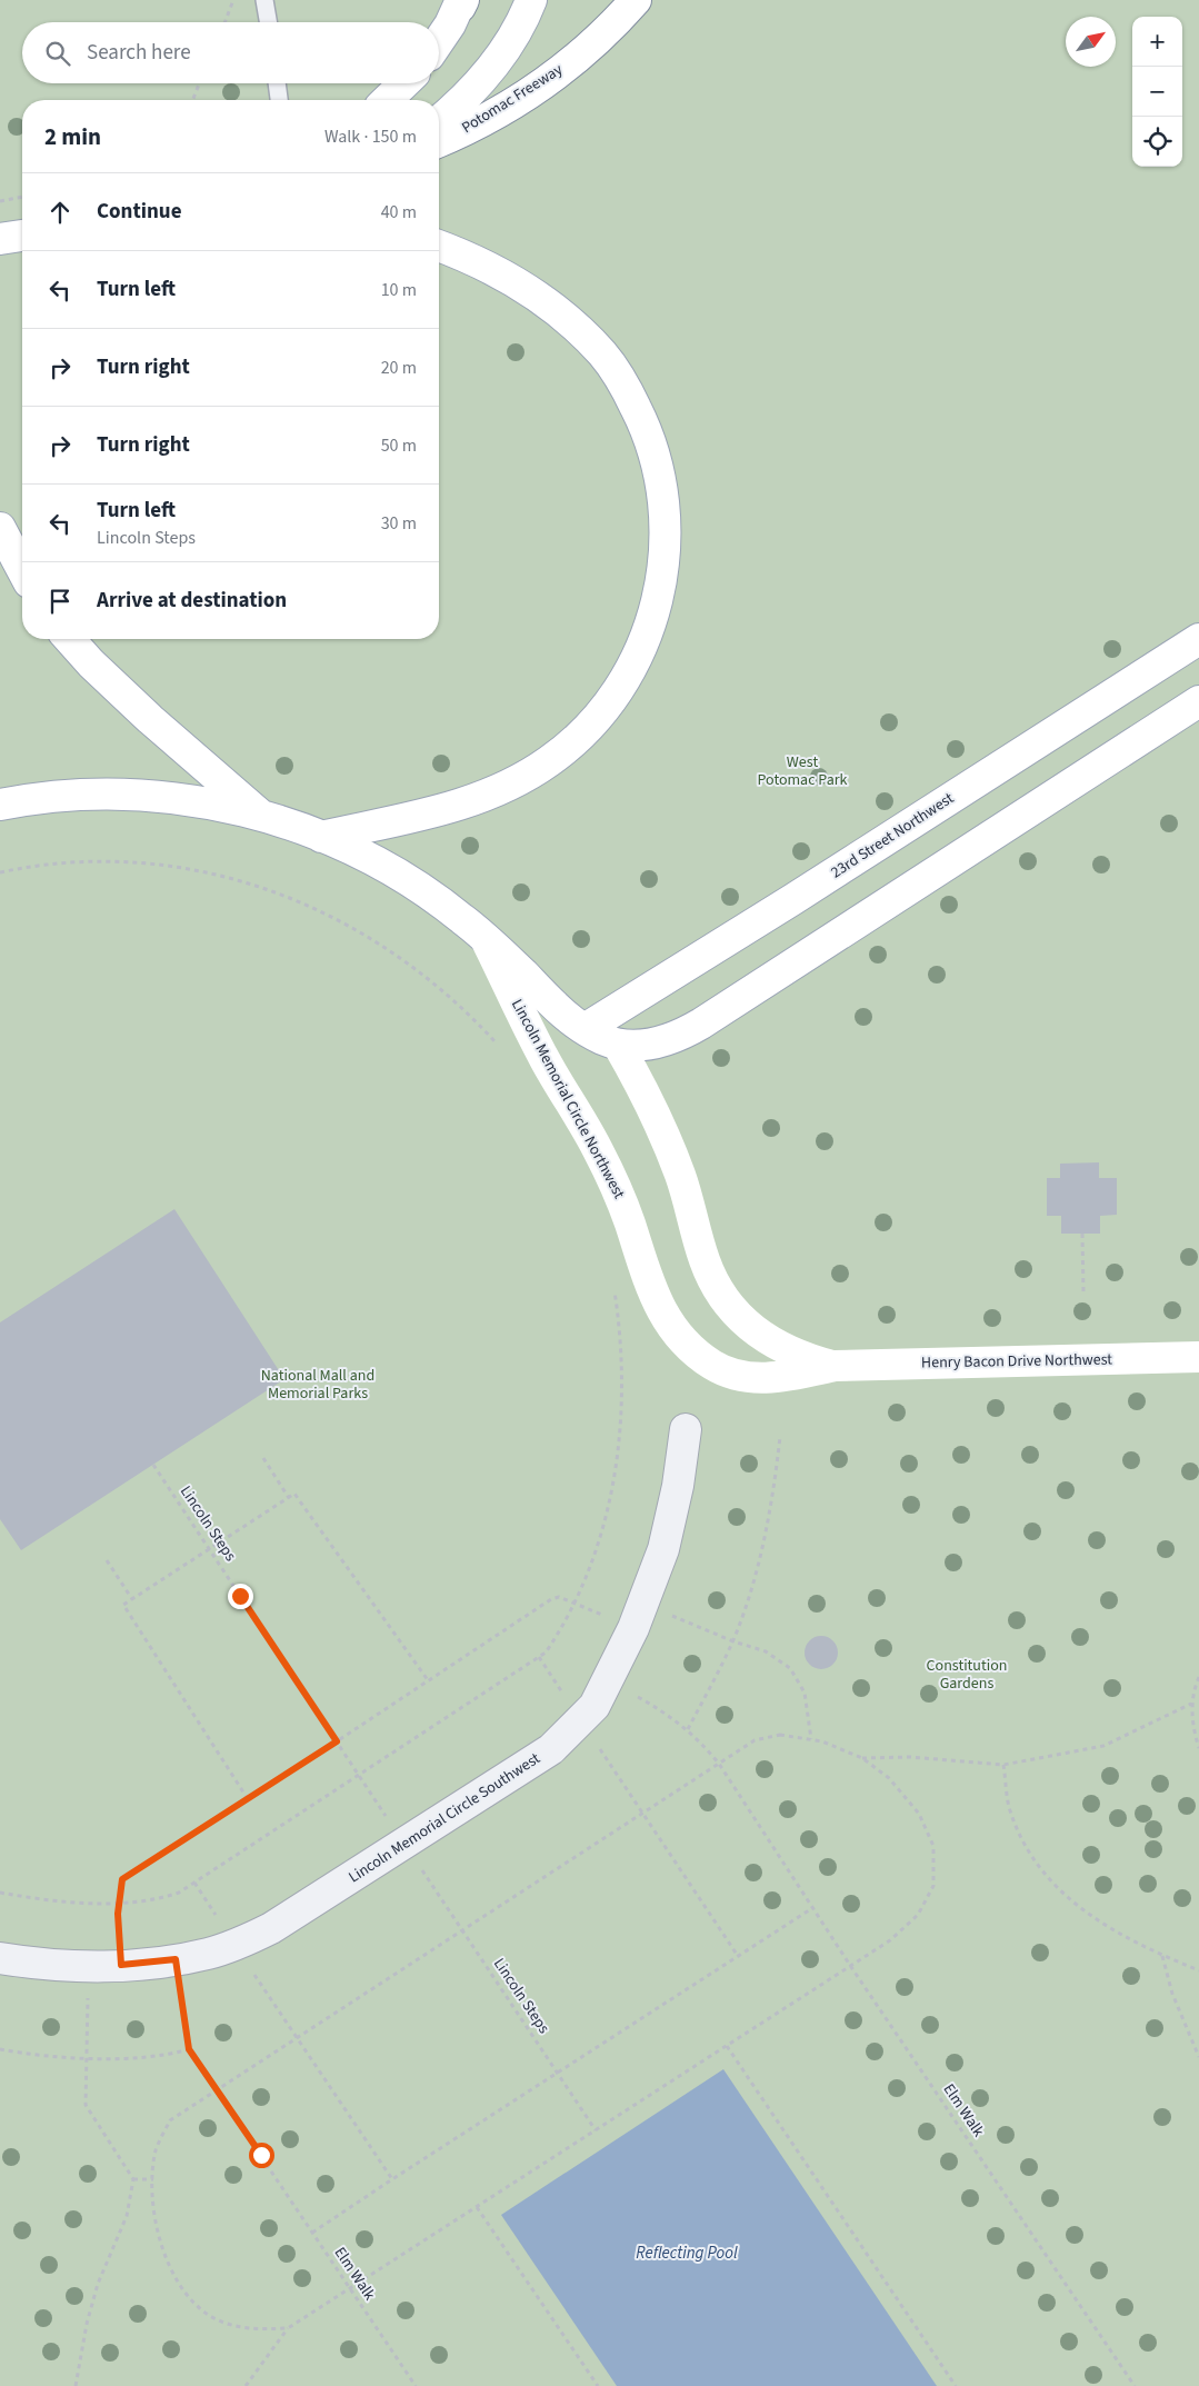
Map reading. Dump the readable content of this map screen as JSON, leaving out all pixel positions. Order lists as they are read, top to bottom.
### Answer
{
  "streets": {
    "main road": [
      "Potomac Freeway",
      "23rd Street Northwest",
      "Lincoln Memorial Circle Northwest",
      "Henry Bacon Drive Northwest"
    ],
    "street": ["Lincoln Memorial Circle Southwest"],
    "path": ["Lincoln Steps", "Elm Walk"]
  },
  "crossings": [
    ["23rd Street Northwest", "Lincoln Memorial Circle Northwest"],
    ["Lincoln Memorial Circle Northwest", "Henry Bacon Drive Northwest"],
    ["Lincoln Memorial Circle Southwest", "Elm Walk"]
  ],
  "water": ["Reflecting Pool"],
  "parks": ["West Potomac Park", "National Mall and Memorial Parks", "Constitution Gardens"],
  "north": "top right",
  "page": {
    "map_buttons": ["+", "−"],
    "search": "Search here",
    "heading": ["2 min", "Walk · 150 m"],
    "list": [
      ["Continue", "40 m"],
      ["Turn left", "10 m"],
      ["Turn right", "20 m"],
      ["Turn right", "50 m"],
      ["Turn left", "Lincoln Steps", "30 m"],
      "Arrive at destination"
    ]
  }
}
